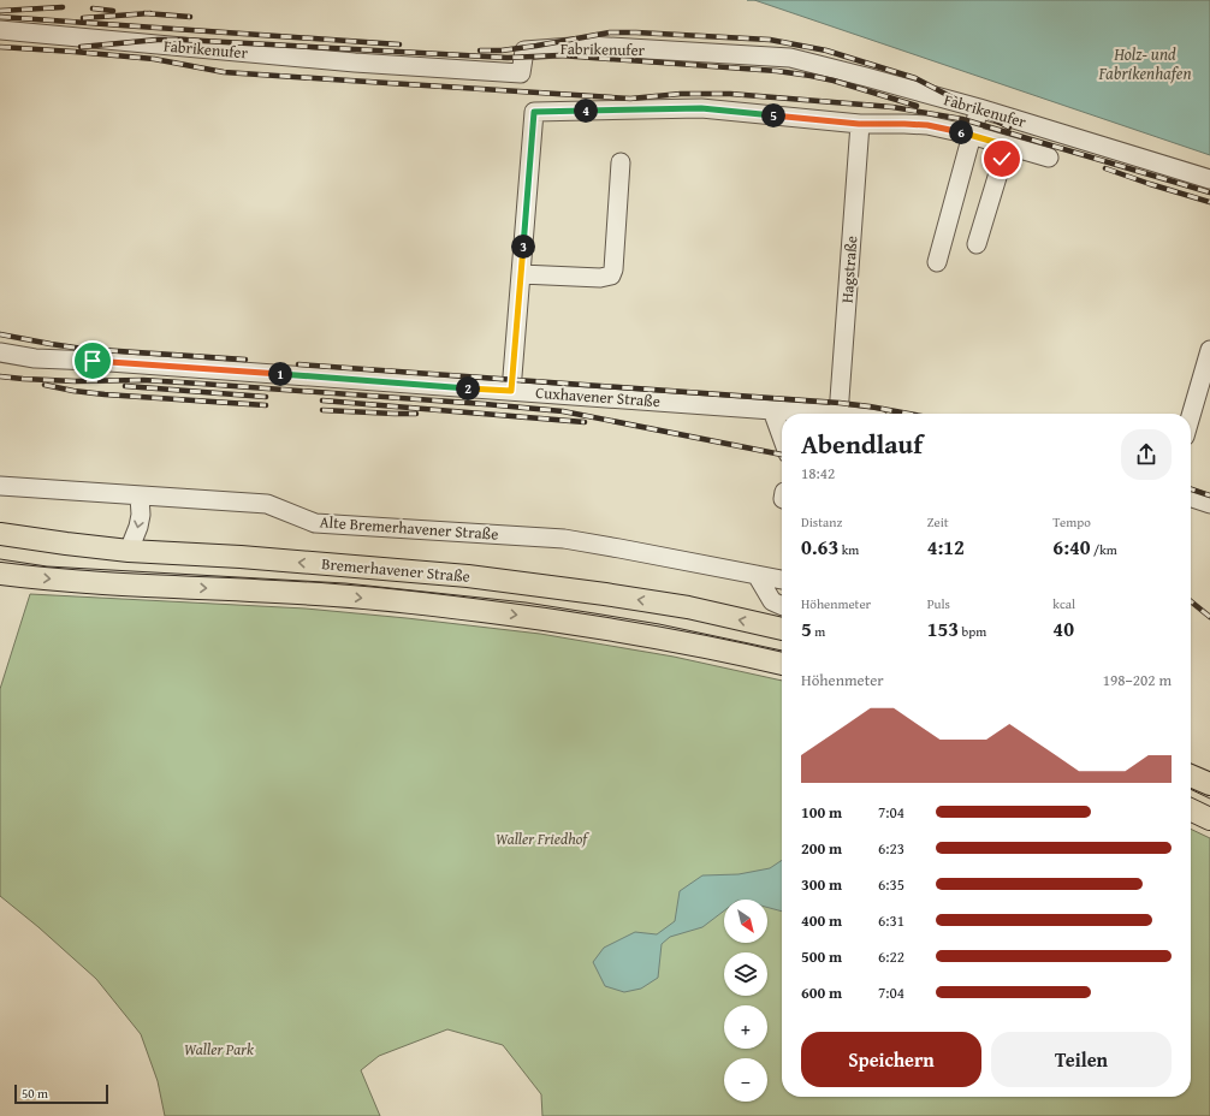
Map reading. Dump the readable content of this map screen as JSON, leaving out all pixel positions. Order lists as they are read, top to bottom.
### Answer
{
  "streets": {
    "main road": ["Bremerhavener Straße"],
    "street": [
      "Fabrikenufer",
      "Hagstraße",
      "Cuxhavener Straße",
      "Alte Bremerhavener Straße"
    ]
  },
  "water": ["Holz- und Fabrikenhafen"],
  "parks": ["Waller Friedhof", "Waller Park"],
  "scale_bar": "50 m",
  "north": "bottom right",
  "page": {
    "pins": [
      "4",
      "5",
      "6",
      "3",
      "1",
      "2"
    ],
    "heading": ["Abendlauf", "18:42"],
    "stats": [
      ["Distanz", "0.63 km"],
      ["Zeit", "4:12"],
      ["Tempo", "6:40 /km"],
      ["Höhenmeter", "5 m"],
      ["Puls", "153 bpm"],
      ["kcal", "40"]
    ],
    "chart": ["Höhenmeter", "198–202 m"],
    "list": [
      {
        "name": "100 m",
        "note": "7:04"
      },
      {
        "name": "200 m",
        "note": "6:23"
      },
      {
        "name": "300 m",
        "note": "6:35"
      },
      {
        "name": "400 m",
        "note": "6:31"
      },
      {
        "name": "500 m",
        "note": "6:22"
      },
      {
        "name": "600 m",
        "note": "7:04"
      }
    ],
    "map_buttons": ["+", "−"],
    "buttons": ["Speichern", "Teilen"],
    "scale": "50 m"
  }
}
